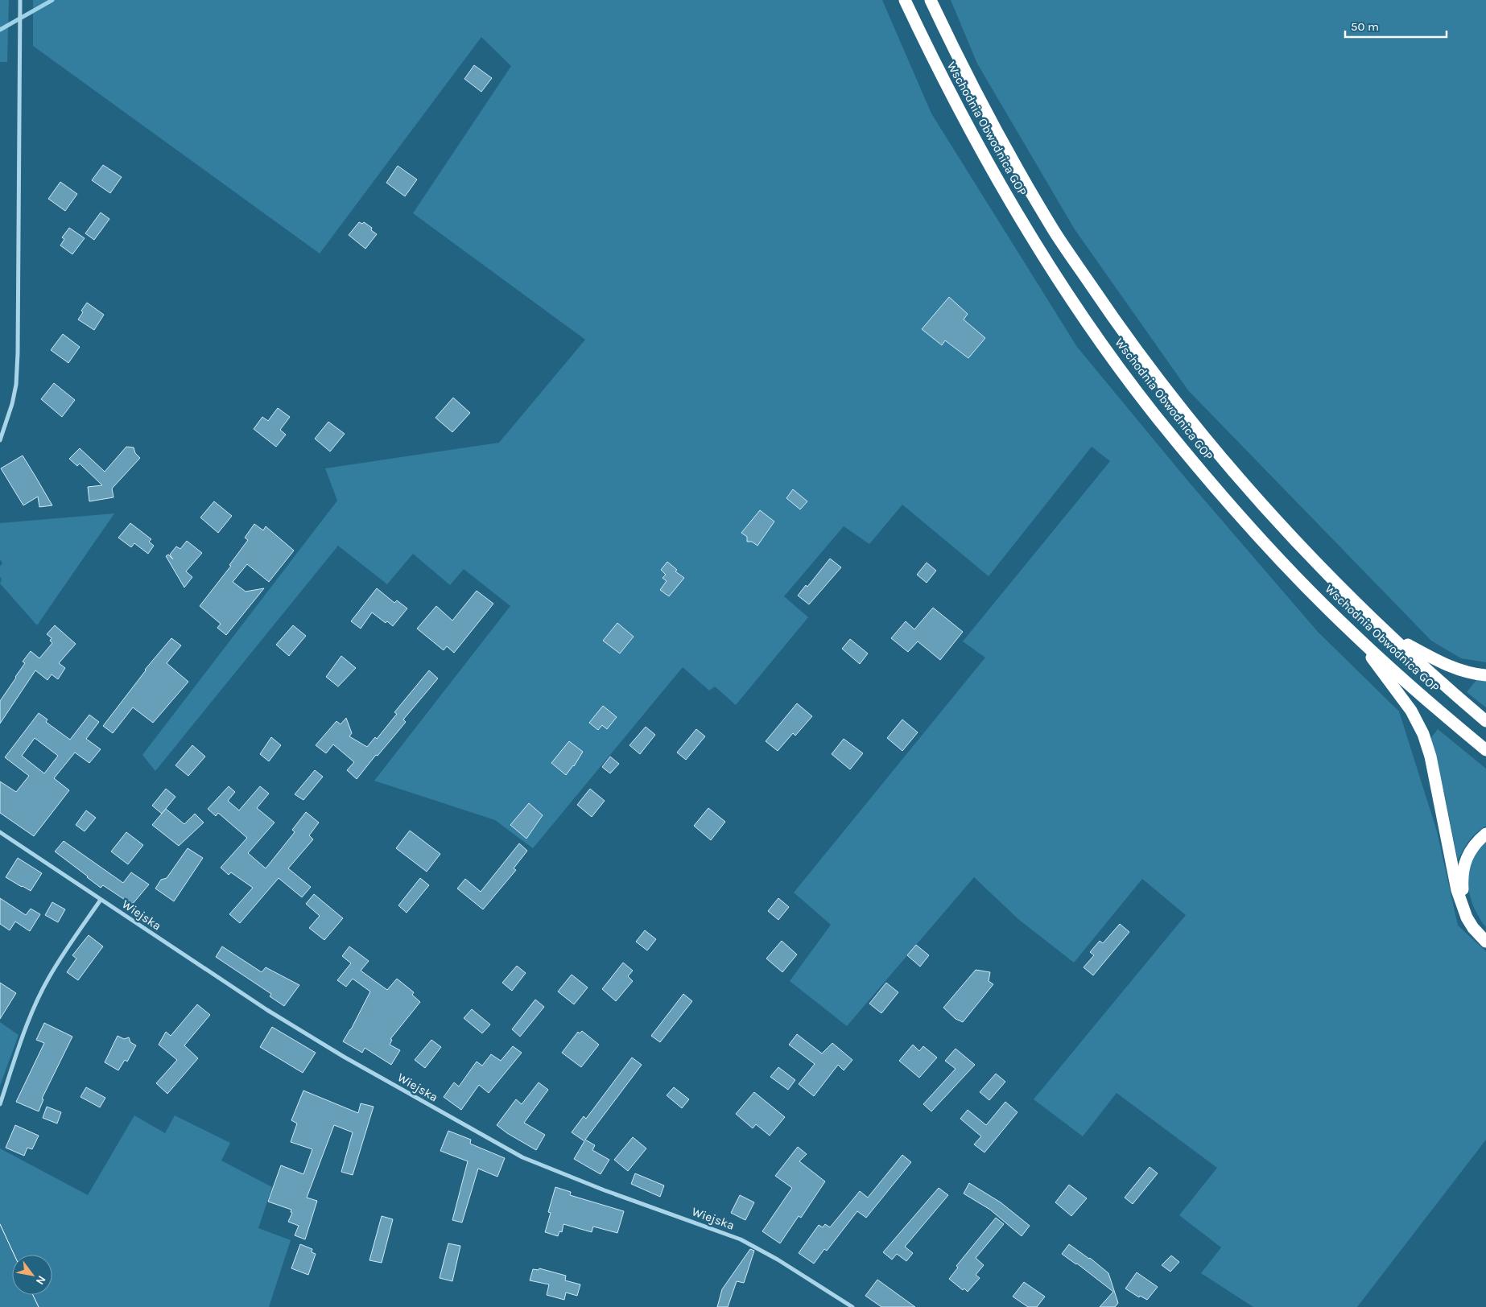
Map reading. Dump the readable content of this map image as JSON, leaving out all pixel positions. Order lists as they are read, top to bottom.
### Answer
{
  "streets": {
    "highway": ["Wschodnia Obwodnica GOP"],
    "street": ["Wiejska"]
  },
  "scale_bar": "50 m",
  "north": "bottom right"
}
